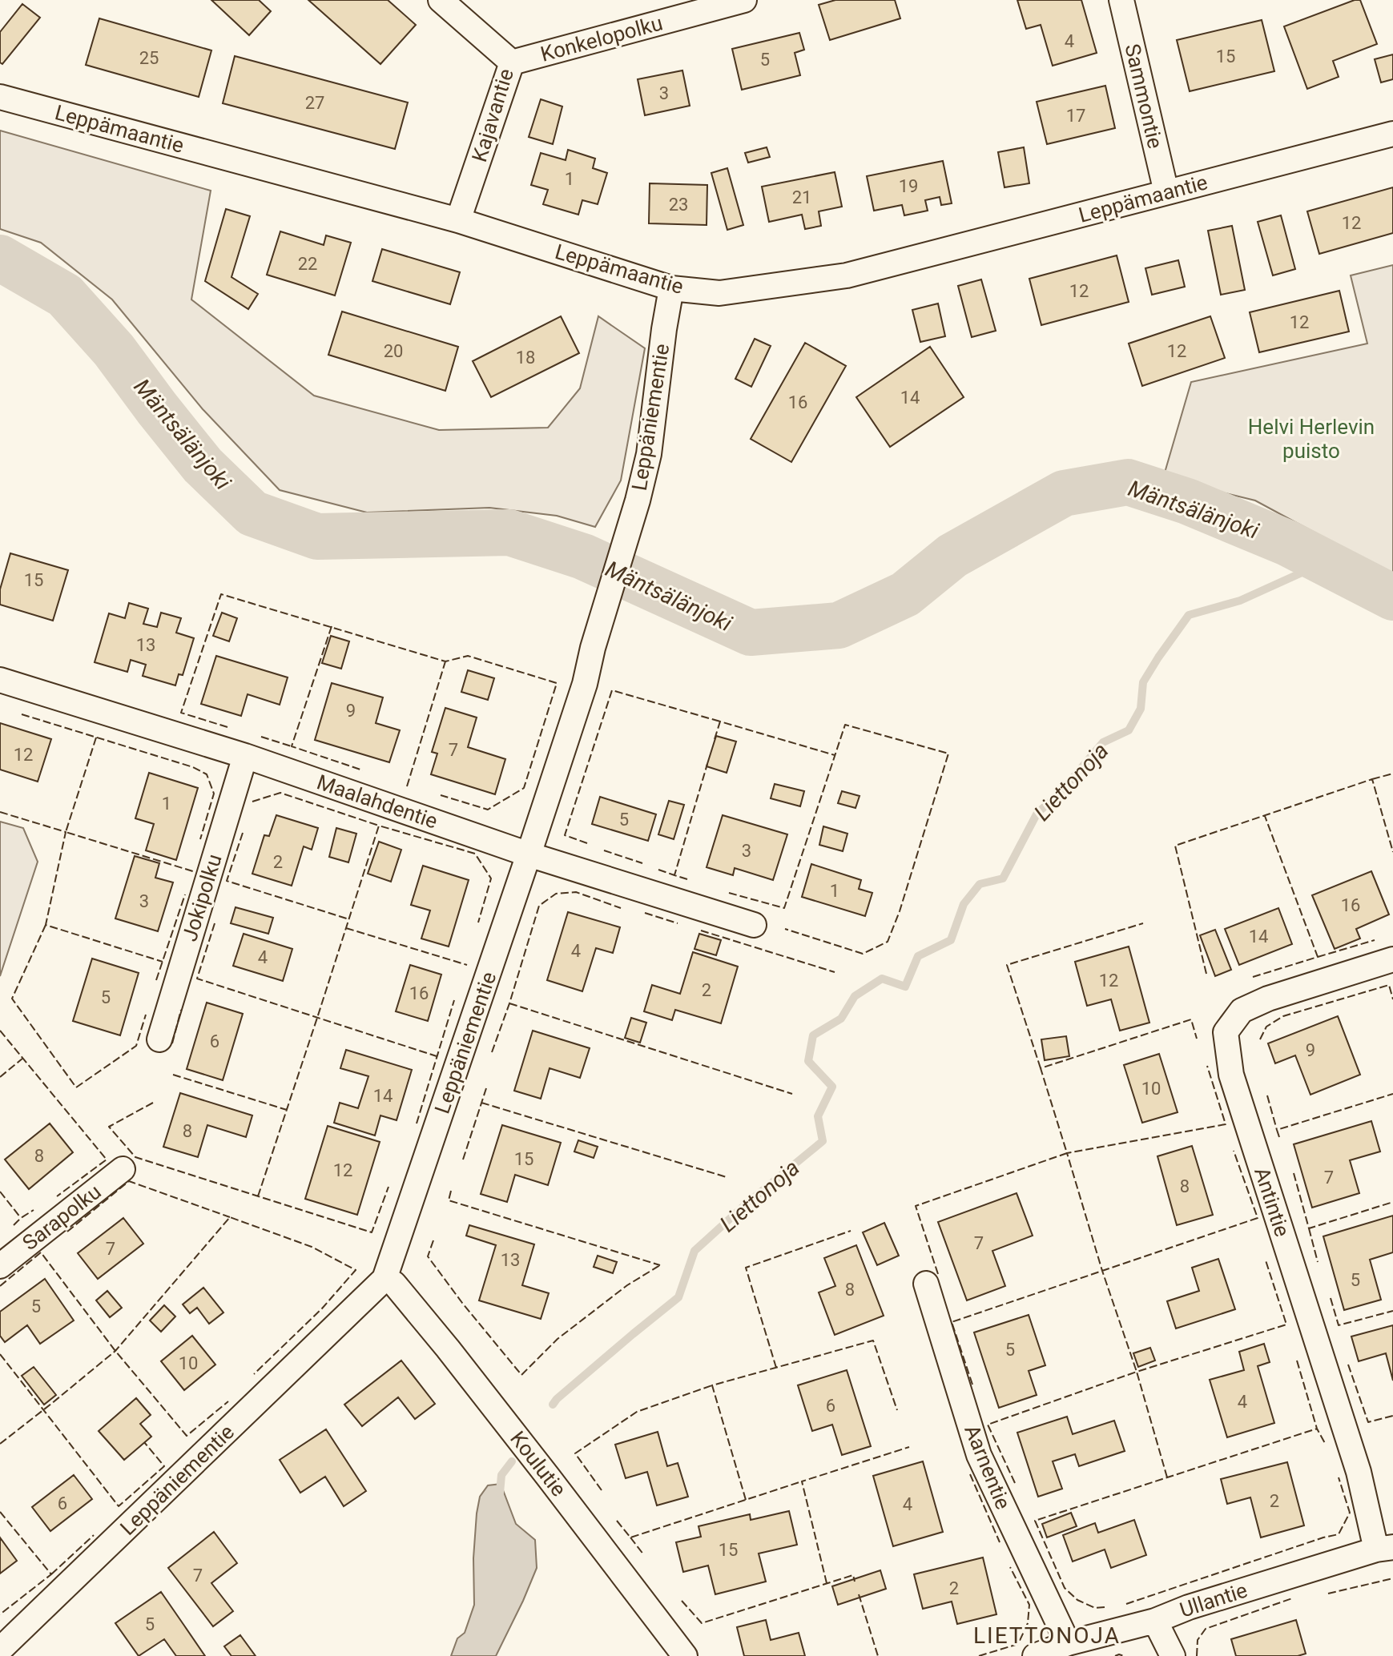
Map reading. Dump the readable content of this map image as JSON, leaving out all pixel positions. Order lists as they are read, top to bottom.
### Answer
{
  "streets": {
    "street": [
      "Konkelopolku",
      "Sammontie",
      "Kajavantie",
      "Leppämaantie",
      "Leppäniementie",
      "Maalahdentie",
      "Jokipolku",
      "Antintie",
      "Sarapolku",
      "Koulutie",
      "Aarnentie",
      "Ullantie"
    ]
  },
  "crossings": [
    ["Konkelopolku", "Kajavantie"],
    ["Sammontie", "Leppämaantie"],
    ["Kajavantie", "Leppämaantie"],
    ["Leppämaantie", "Leppäniementie"],
    ["Leppäniementie", "Maalahdentie"],
    ["Leppäniementie", "Koulutie"],
    ["Maalahdentie", "Jokipolku"],
    ["Antintie", "Ullantie"],
    ["Aarnentie", "Ullantie"]
  ],
  "districts": ["LIETTONOJA"],
  "water": ["Mäntsälänjoki", "Liettonoja"],
  "parks": ["Helvi Herlevin puisto"],
  "house_numbers": [
    "4",
    "15",
    "25",
    "5",
    "3",
    "27",
    "17",
    "1",
    "19",
    "21",
    "23",
    "12",
    "22",
    "12",
    "12",
    "20",
    "12",
    "18",
    "14",
    "16",
    "15",
    "13",
    "9",
    "7",
    "12",
    "1",
    "5",
    "3",
    "2",
    "1",
    "3",
    "16",
    "14",
    "4",
    "4",
    "12",
    "2",
    "16",
    "5",
    "6",
    "9",
    "10",
    "14",
    "8",
    "8",
    "15",
    "12",
    "7",
    "8",
    "7",
    "7",
    "13",
    "5",
    "8",
    "5",
    "5",
    "10",
    "4",
    "6",
    "2",
    "6",
    "4",
    "15",
    "7",
    "2",
    "5"
  ]
}
